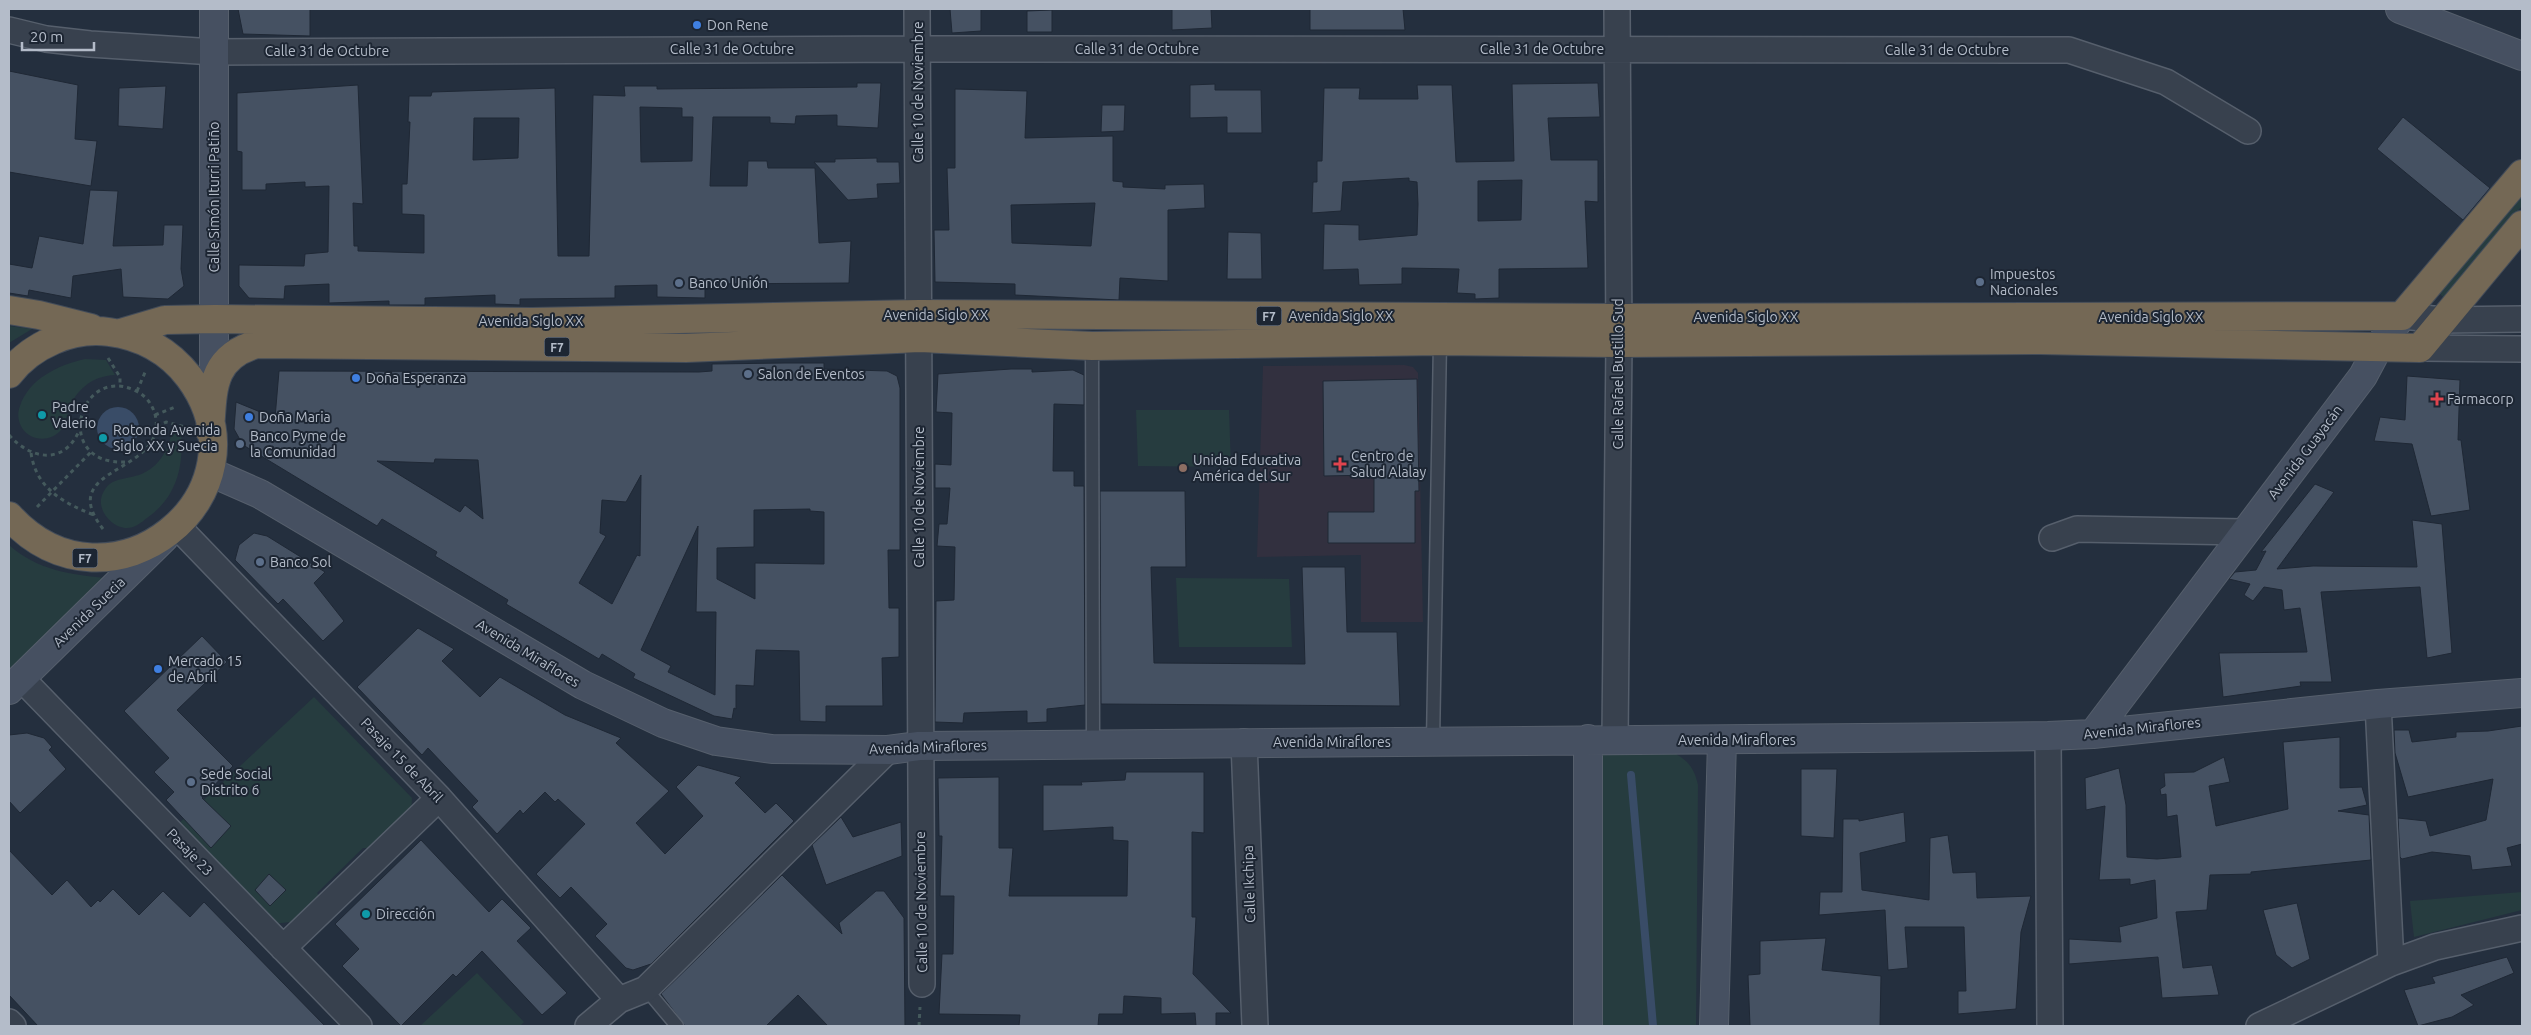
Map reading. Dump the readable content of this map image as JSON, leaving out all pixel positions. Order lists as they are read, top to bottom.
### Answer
{
  "streets": {
    "highway": ["Avenida Siglo XX", "F7", "Avenida Guayacán"],
    "street": [
      "Calle 31 de Octubre",
      "Calle 10 de Noviembre",
      "Calle Simón Iturri Patiño",
      "Calle Rafael Bustillo Sud",
      "Avenida Suecia",
      "Avenida Miraflores",
      "Pasaje 15 de Abril",
      "Pasaje 23",
      "Calle Ikchipa"
    ]
  },
  "crossings": [
    ["Calle 31 de Octubre", "Calle 10 de Noviembre"],
    ["Calle 31 de Octubre", "Calle Simón Iturri Patiño"],
    ["Calle 31 de Octubre", "Calle Rafael Bustillo Sud"],
    ["Calle 10 de Noviembre", "Avenida Siglo XX"],
    ["Calle 10 de Noviembre", "Avenida Miraflores"],
    ["Calle Simón Iturri Patiño", "Avenida Siglo XX"],
    ["Avenida Siglo XX", "F7"],
    ["Avenida Siglo XX", "Calle Rafael Bustillo Sud"],
    ["Avenida Siglo XX", "Avenida Guayacán"],
    ["F7", "Avenida Suecia"],
    ["F7", "Avenida Miraflores"],
    ["F7", "Pasaje 15 de Abril"],
    ["Calle Rafael Bustillo Sud", "Avenida Miraflores"],
    ["Avenida Guayacán", "Avenida Miraflores"],
    ["Avenida Suecia", "Pasaje 15 de Abril"],
    ["Avenida Suecia", "Pasaje 23"],
    ["Avenida Miraflores", "Calle Ikchipa"]
  ],
  "places": {
    "other": [
      "Don Rene",
      "Impuestos Nacionales",
      "Banco Unión",
      "Salon de Eventos",
      "Doña Esperanza",
      "Padre Valerio",
      "Doña Maria",
      "Rotonda Avenida Siglo XX y Suecia",
      "Banco Pyme de la Comunidad",
      "Unidad Educativa América del Sur",
      "Banco Sol",
      "Mercado 15 de Abril",
      "Sede Social Distrito 6",
      "Dirección"
    ],
    "health": ["Farmacorp", "Centro de Salud Alalay"]
  },
  "scale_bar": "20 m"
}
